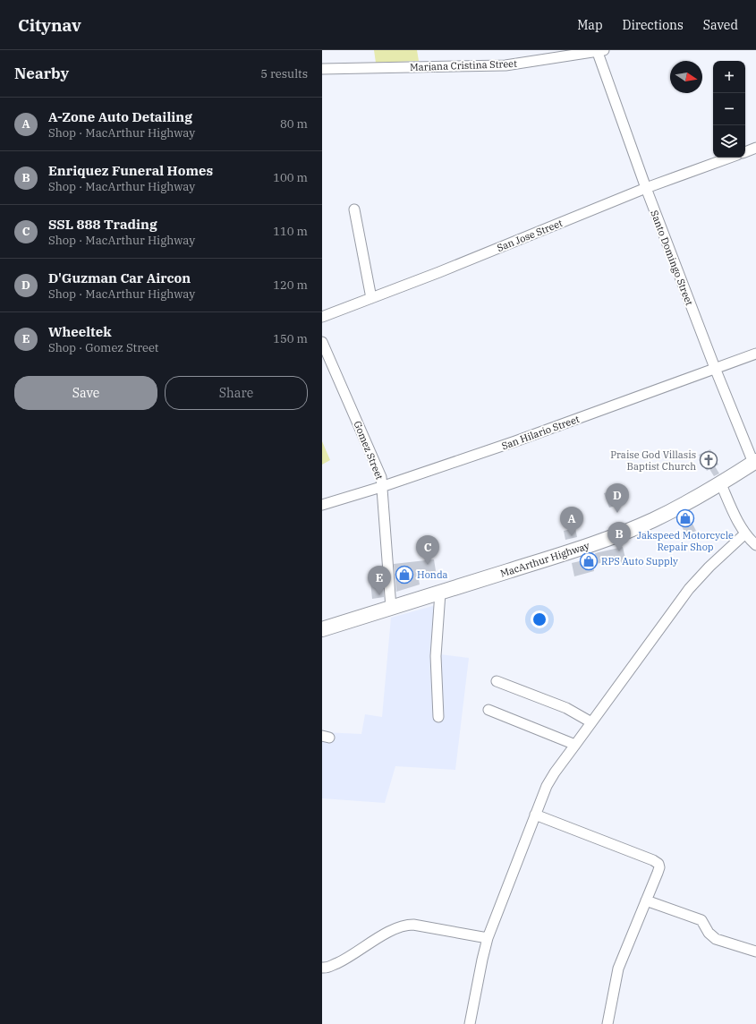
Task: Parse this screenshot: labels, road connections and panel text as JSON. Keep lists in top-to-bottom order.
{
  "streets": {
    "highway": ["MacArthur Highway"],
    "street": [
      "Mariana Cristina Street",
      "San Jose Street",
      "Santo Domingo Street",
      "San Hilario Street",
      "Gomez Street"
    ]
  },
  "crossings": [
    ["Mariana Cristina Street", "Santo Domingo Street"],
    ["San Jose Street", "Santo Domingo Street"],
    ["Santo Domingo Street", "San Hilario Street"],
    ["Santo Domingo Street", "MacArthur Highway"],
    ["San Hilario Street", "Gomez Street"],
    ["Gomez Street", "MacArthur Highway"]
  ],
  "places": {
    "church": ["Praise God Villasis Baptist Church"],
    "shop": ["Jakspeed Motorcycle Repair Shop", "RPS Auto Supply", "Honda"]
  },
  "north": "right",
  "page": {
    "header": "Citynav",
    "nav": ["Map", "Directions", "Saved"],
    "heading": ["Nearby", "5 results"],
    "map_buttons": ["+", "−"],
    "list": [
      {
        "mark": "A",
        "name": "A-Zone Auto Detailing",
        "note": "Shop · MacArthur Highway",
        "value": "80 m"
      },
      {
        "mark": "B",
        "name": "Enriquez Funeral Homes",
        "note": "Shop · MacArthur Highway",
        "value": "100 m"
      },
      {
        "mark": "C",
        "name": "SSL 888 Trading",
        "note": "Shop · MacArthur Highway",
        "value": "110 m"
      },
      {
        "mark": "D",
        "name": "D'Guzman Car Aircon",
        "note": "Shop · MacArthur Highway",
        "value": "120 m"
      },
      {
        "mark": "E",
        "name": "Wheeltek",
        "note": "Shop · Gomez Street",
        "value": "150 m"
      }
    ],
    "buttons": ["Save", "Share"],
    "pins": [
      "D",
      "A",
      "B",
      "C",
      "E"
    ]
  }
}
